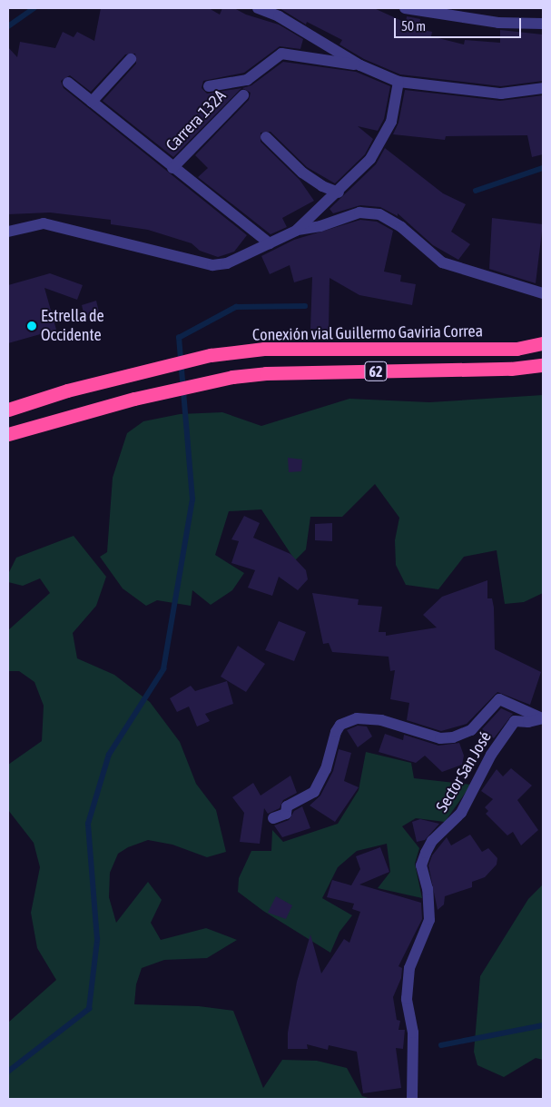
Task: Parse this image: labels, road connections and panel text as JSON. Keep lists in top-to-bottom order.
{
  "streets": {
    "highway": ["Conexión vial Guillermo Gaviria Correa", "62"],
    "street": ["Carrera 132A", "Sector San José"]
  },
  "places": ["Estrella de Occidente"],
  "scale_bar": "50 m"
}
